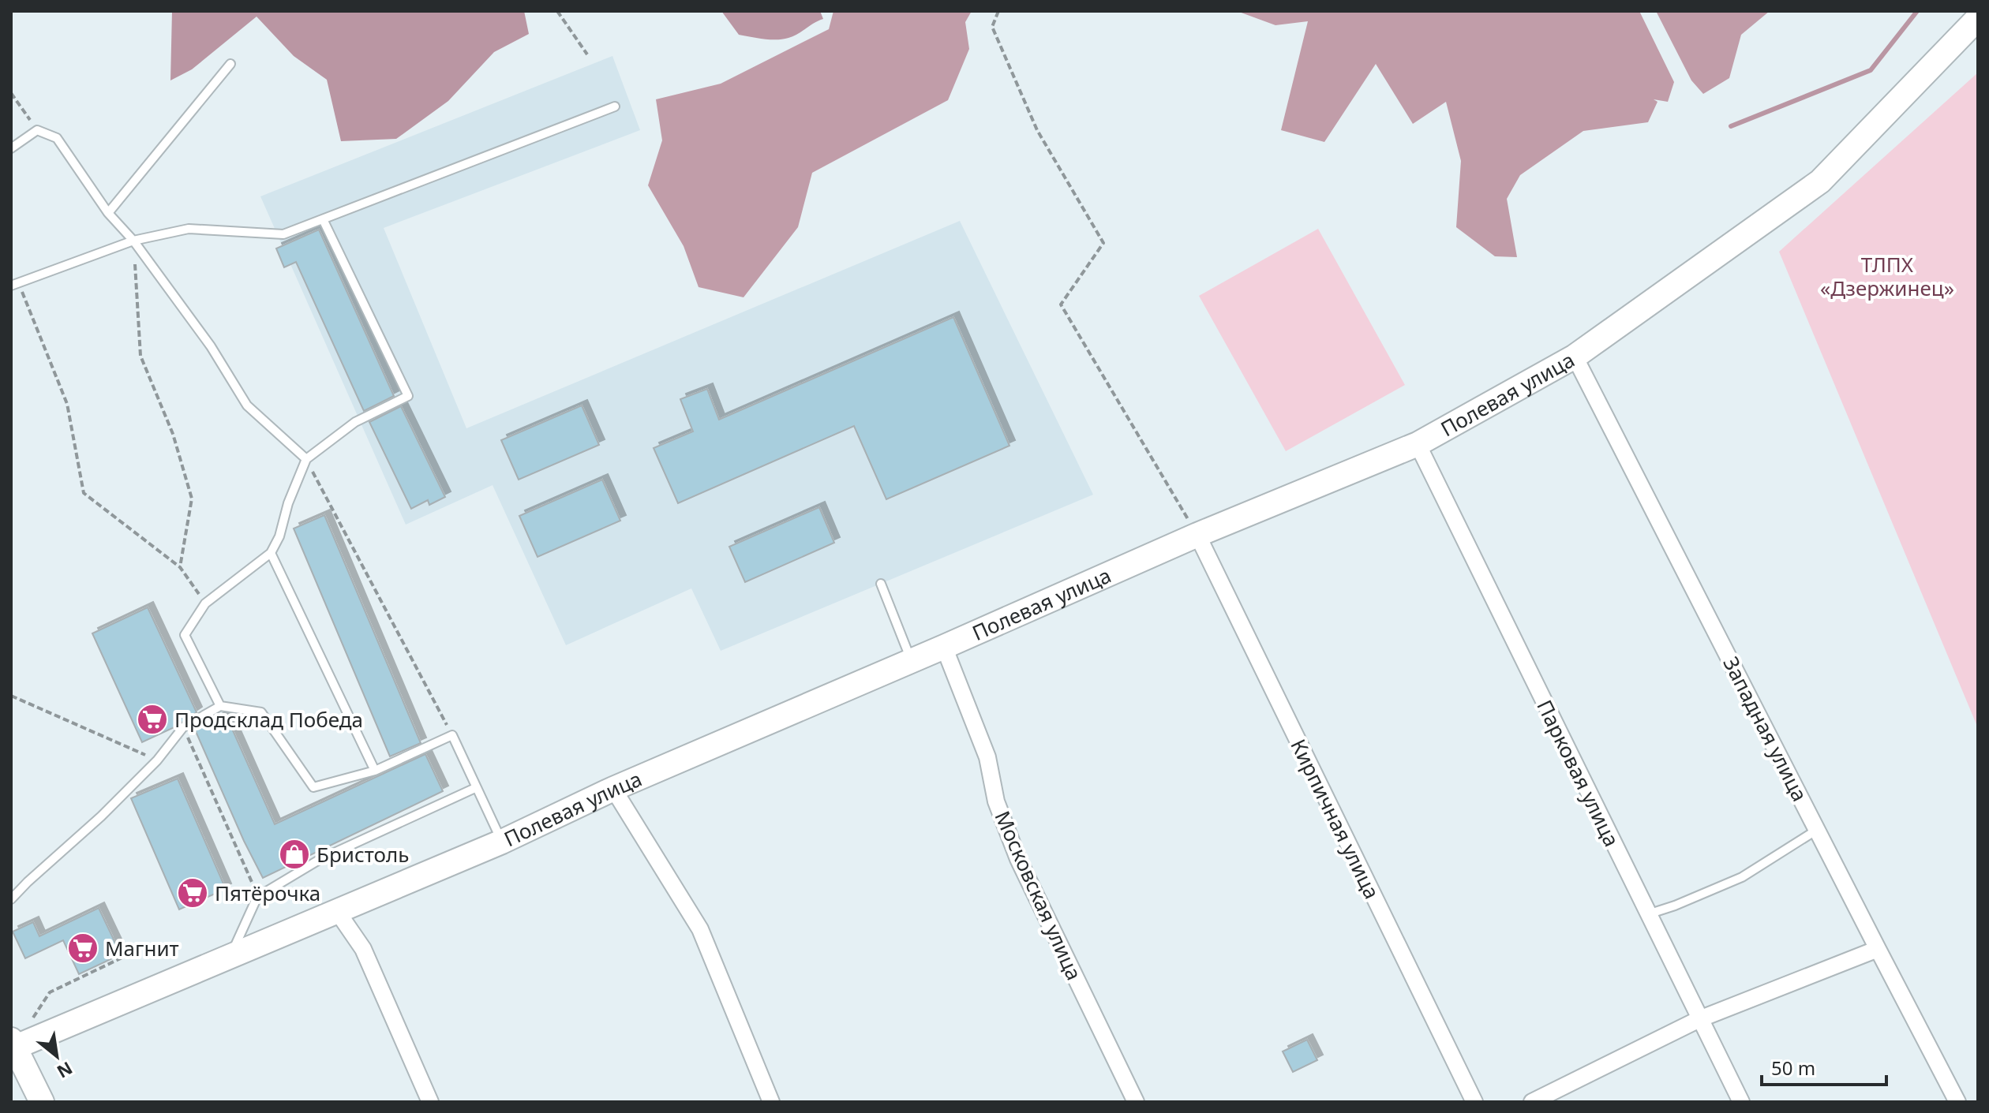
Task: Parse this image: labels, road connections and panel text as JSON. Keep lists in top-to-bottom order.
{
  "streets": {
    "street": [
      "Полевая улица",
      "Западная улица",
      "Парковая улица",
      "Кирпичная улица",
      "Московская улица"
    ]
  },
  "crossings": [
    ["Полевая улица", "Западная улица"],
    ["Полевая улица", "Парковая улица"],
    ["Полевая улица", "Кирпичная улица"],
    ["Полевая улица", "Московская улица"]
  ],
  "parks": ["ТЛПХ «Дзержинец»"],
  "places": {
    "supermarket": ["Продсклад Победа", "Пятёрочка", "Магнит"],
    "shop": ["Бристоль"]
  },
  "scale_bar": "50 m",
  "north": "bottom right"
}
